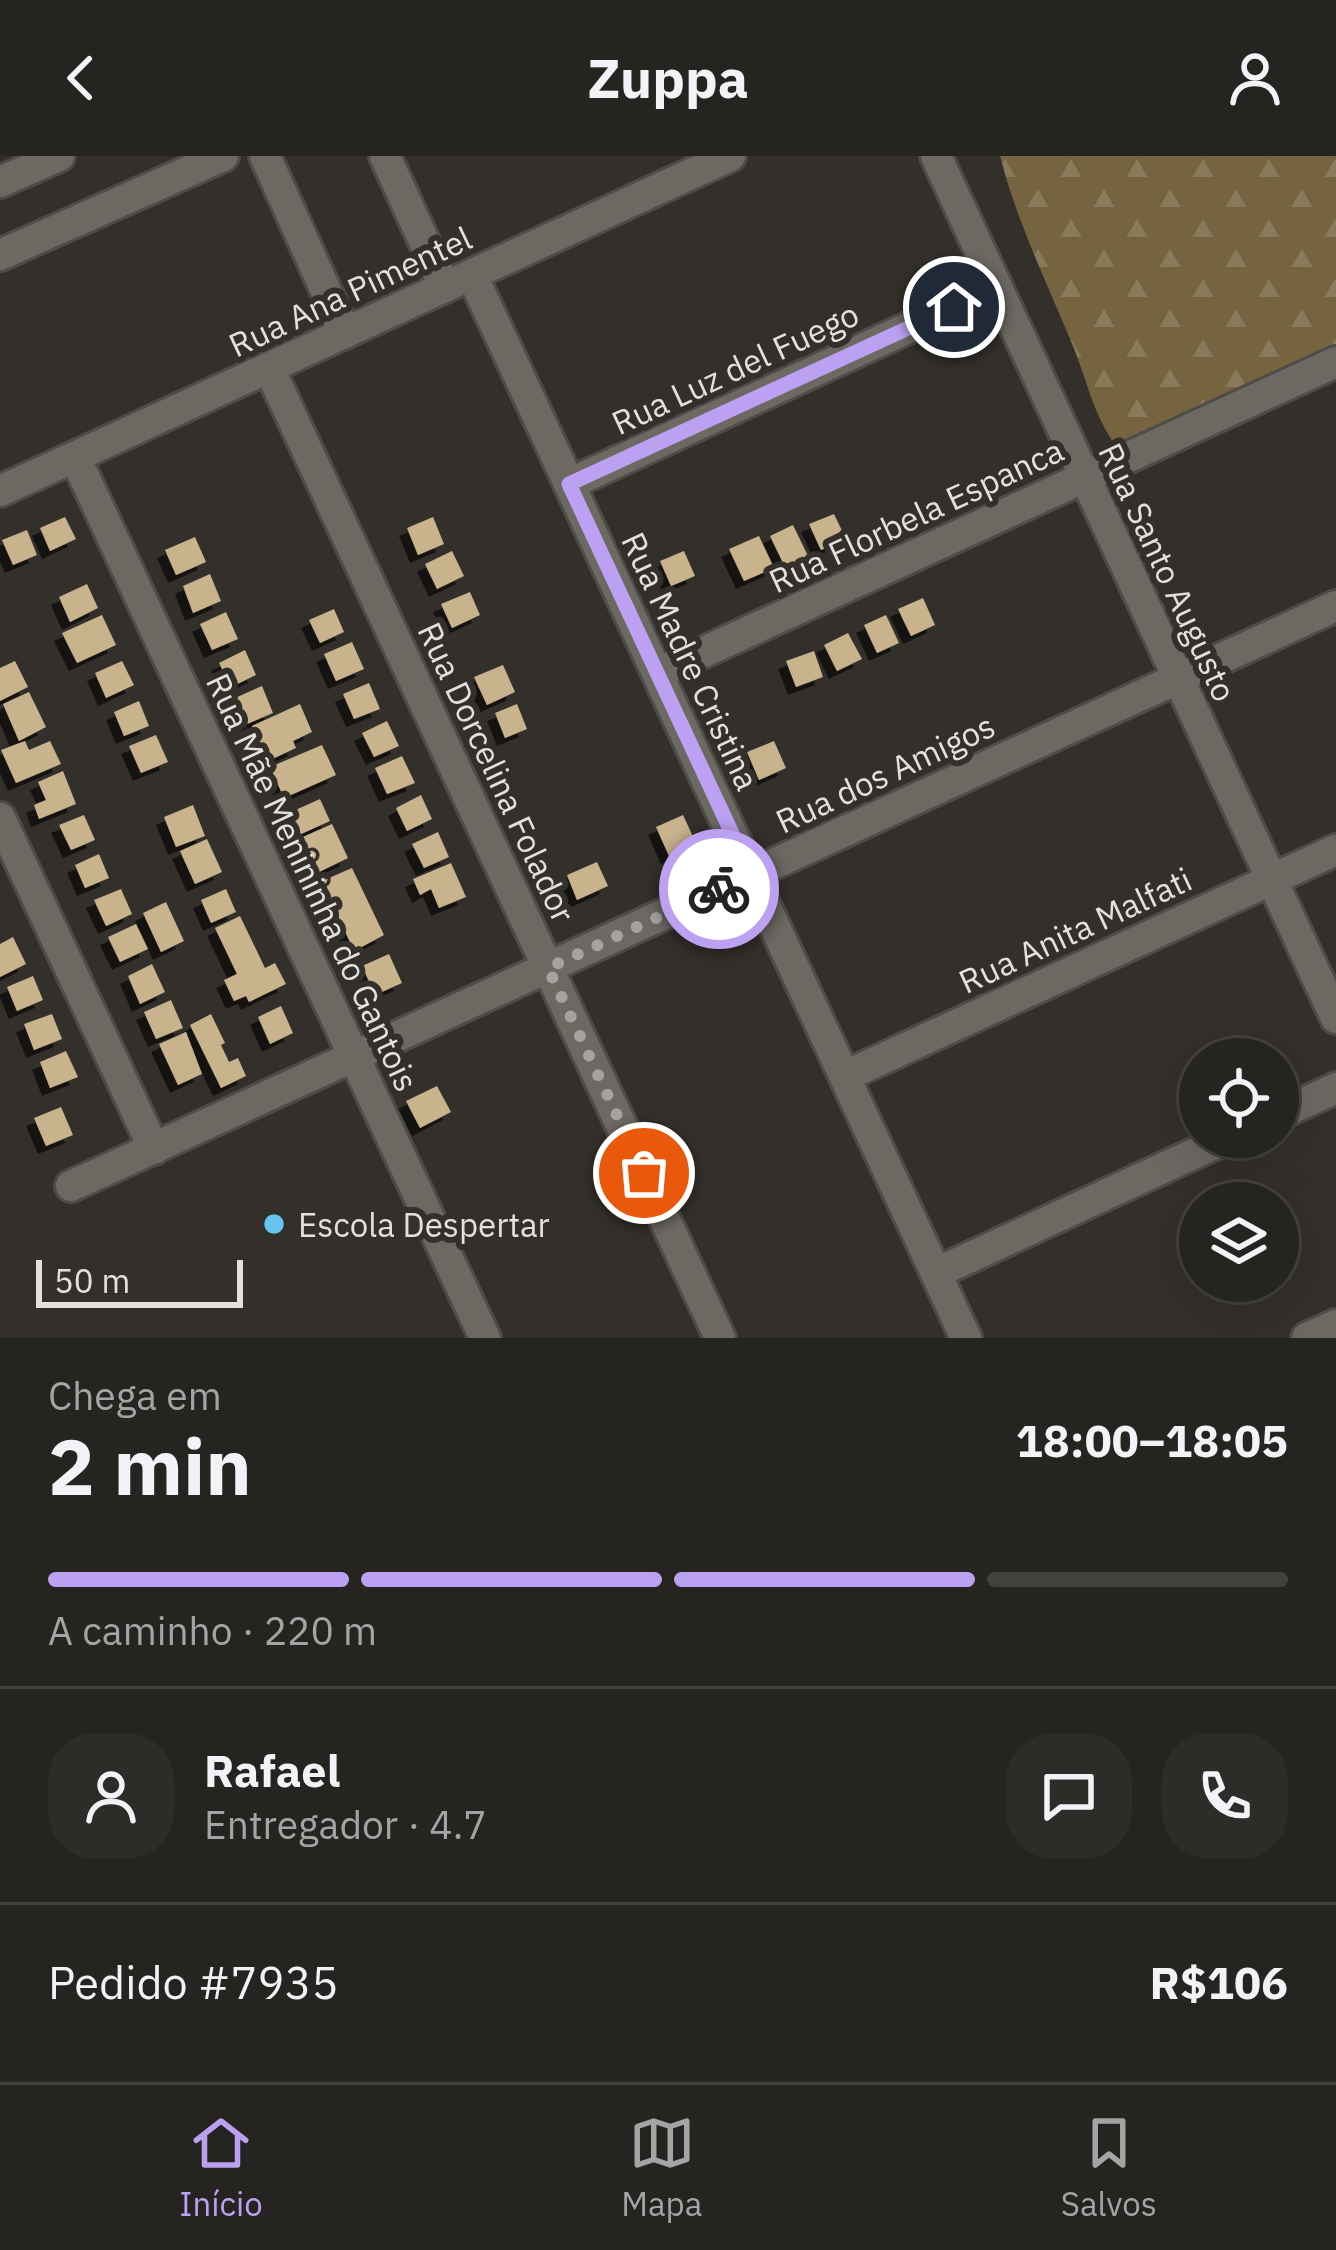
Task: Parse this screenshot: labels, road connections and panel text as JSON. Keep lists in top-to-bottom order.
{
  "streets": {
    "street": [
      "Rua Ana Pimentel",
      "Rua Luz del Fuego",
      "Rua Florbela Espanca",
      "Rua Santo Augusto",
      "Rua Madre Cristina",
      "Rua Dorcelina Folador",
      "Rua dos Amigos",
      "Rua Mãe Menininha do Gantois",
      "Rua Anita Malfati"
    ]
  },
  "crossings": [
    ["Rua Ana Pimentel", "Rua Madre Cristina"],
    ["Rua Ana Pimentel", "Rua Dorcelina Folador"],
    ["Rua Ana Pimentel", "Rua Mãe Menininha do Gantois"],
    ["Rua Luz del Fuego", "Rua Santo Augusto"],
    ["Rua Luz del Fuego", "Rua Madre Cristina"],
    ["Rua Florbela Espanca", "Rua Santo Augusto"],
    ["Rua Florbela Espanca", "Rua Madre Cristina"],
    ["Rua Santo Augusto", "Rua dos Amigos"],
    ["Rua Santo Augusto", "Rua Anita Malfati"],
    ["Rua Madre Cristina", "Rua dos Amigos"],
    ["Rua Madre Cristina", "Rua Anita Malfati"],
    ["Rua Dorcelina Folador", "Rua dos Amigos"],
    ["Rua dos Amigos", "Rua Mãe Menininha do Gantois"]
  ],
  "places": ["Escola Despertar"],
  "scale_bar": "50 m",
  "page": {
    "header": "Zuppa",
    "scale": "50 m",
    "heading": ["2 min", "Chega em", "18:00–18:05"],
    "panel": [
      "Rafael",
      "Entregador · 4.7",
      "Pedido #7935",
      "R$106"
    ],
    "bar": "A caminho · 220 m",
    "tabs": ["Início", "Mapa", "Salvos"]
  }
}
